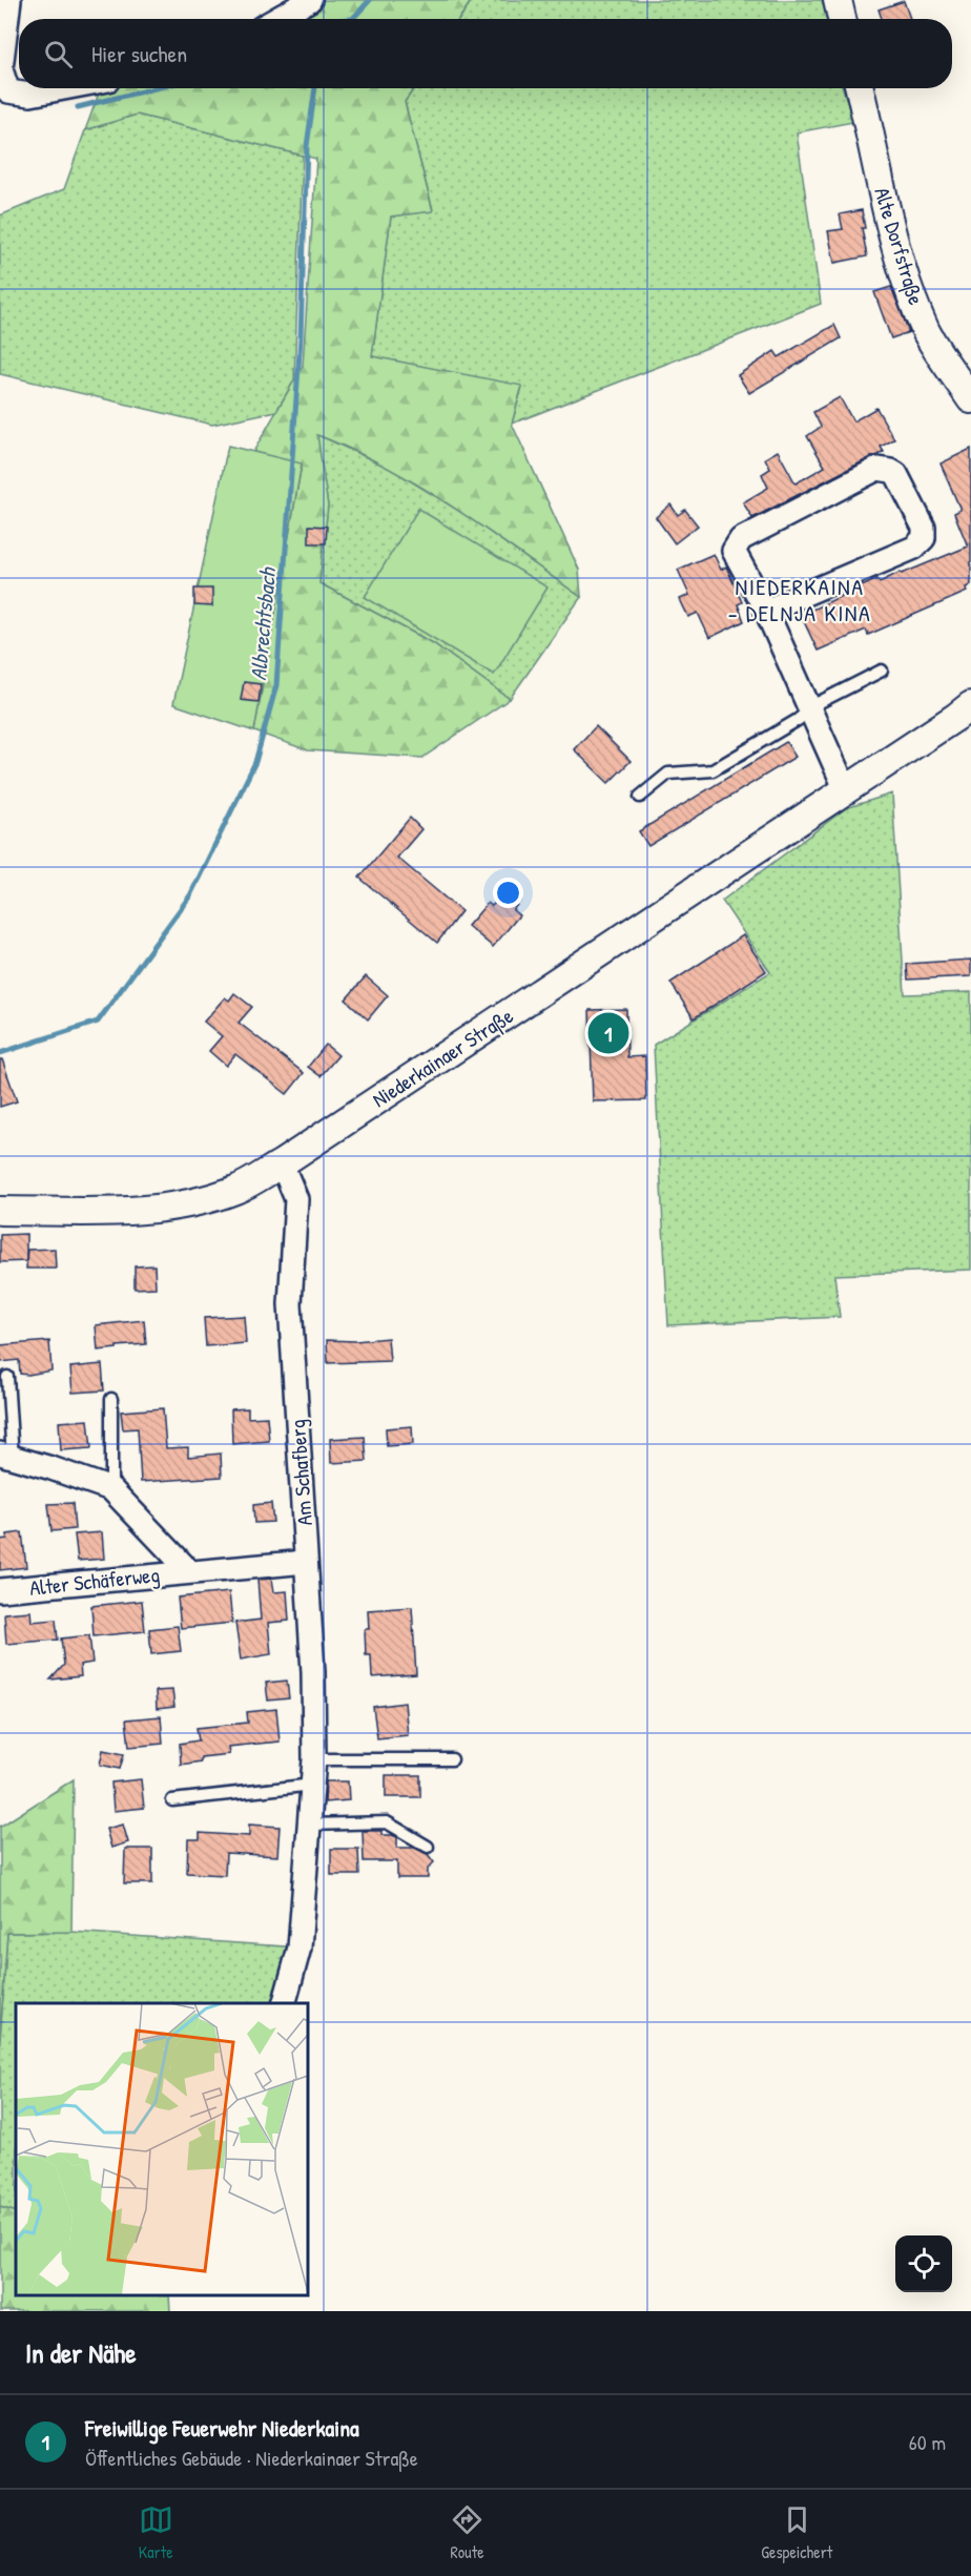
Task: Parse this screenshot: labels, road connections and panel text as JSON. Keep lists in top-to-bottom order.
{
  "streets": {
    "street": [
      "Alte Dorfstraße",
      "Niederkainaer Straße",
      "Am Schafberg",
      "Alter Schäferweg"
    ]
  },
  "crossings": [
    ["Niederkainaer Straße", "Am Schafberg"],
    ["Am Schafberg", "Alter Schäferweg"]
  ],
  "districts": ["NIEDERKAINA - DELNJA KINA"],
  "water": ["Albrechtsbach"],
  "page": {
    "search": "Hier suchen",
    "pins": "1",
    "heading": "In der Nähe",
    "list": [
      {
        "mark": "1",
        "name": "Freiwillige Feuerwehr Niederkaina",
        "note": "Öffentliches Gebäude · Niederkainaer Straße",
        "value": "60 m"
      }
    ],
    "nav": ["Karte", "Route", "Gespeichert"]
  }
}
